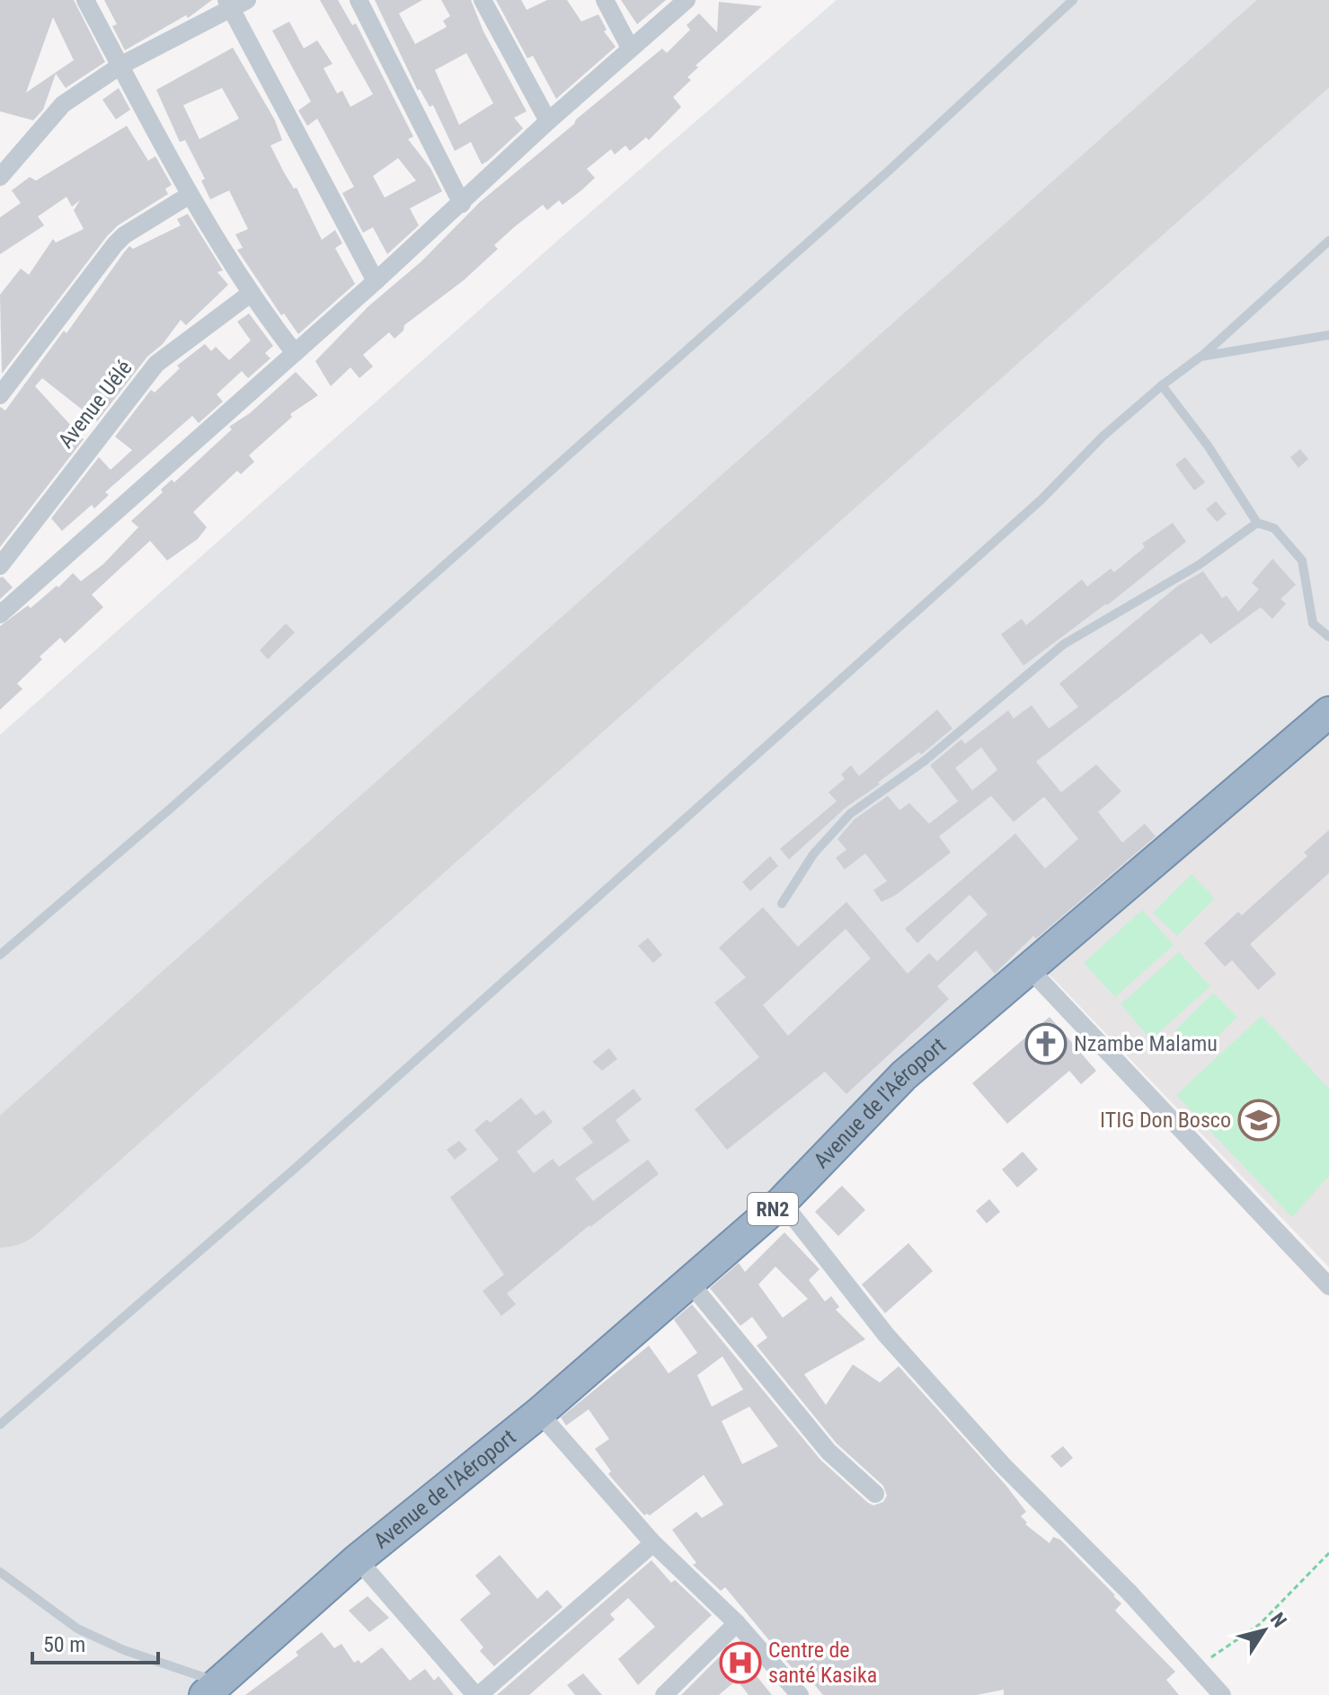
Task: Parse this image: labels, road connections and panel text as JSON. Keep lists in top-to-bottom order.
{
  "streets": {
    "highway": ["Avenue de l'Aéroport", "RN2"],
    "street": ["Avenue Uélé"]
  },
  "places": {
    "church": ["Nzambe Malamu"],
    "school or university": ["ITIG Don Bosco"],
    "hospital": ["Centre de santé Kasika"]
  },
  "scale_bar": "50 m",
  "north": "top right"
}
